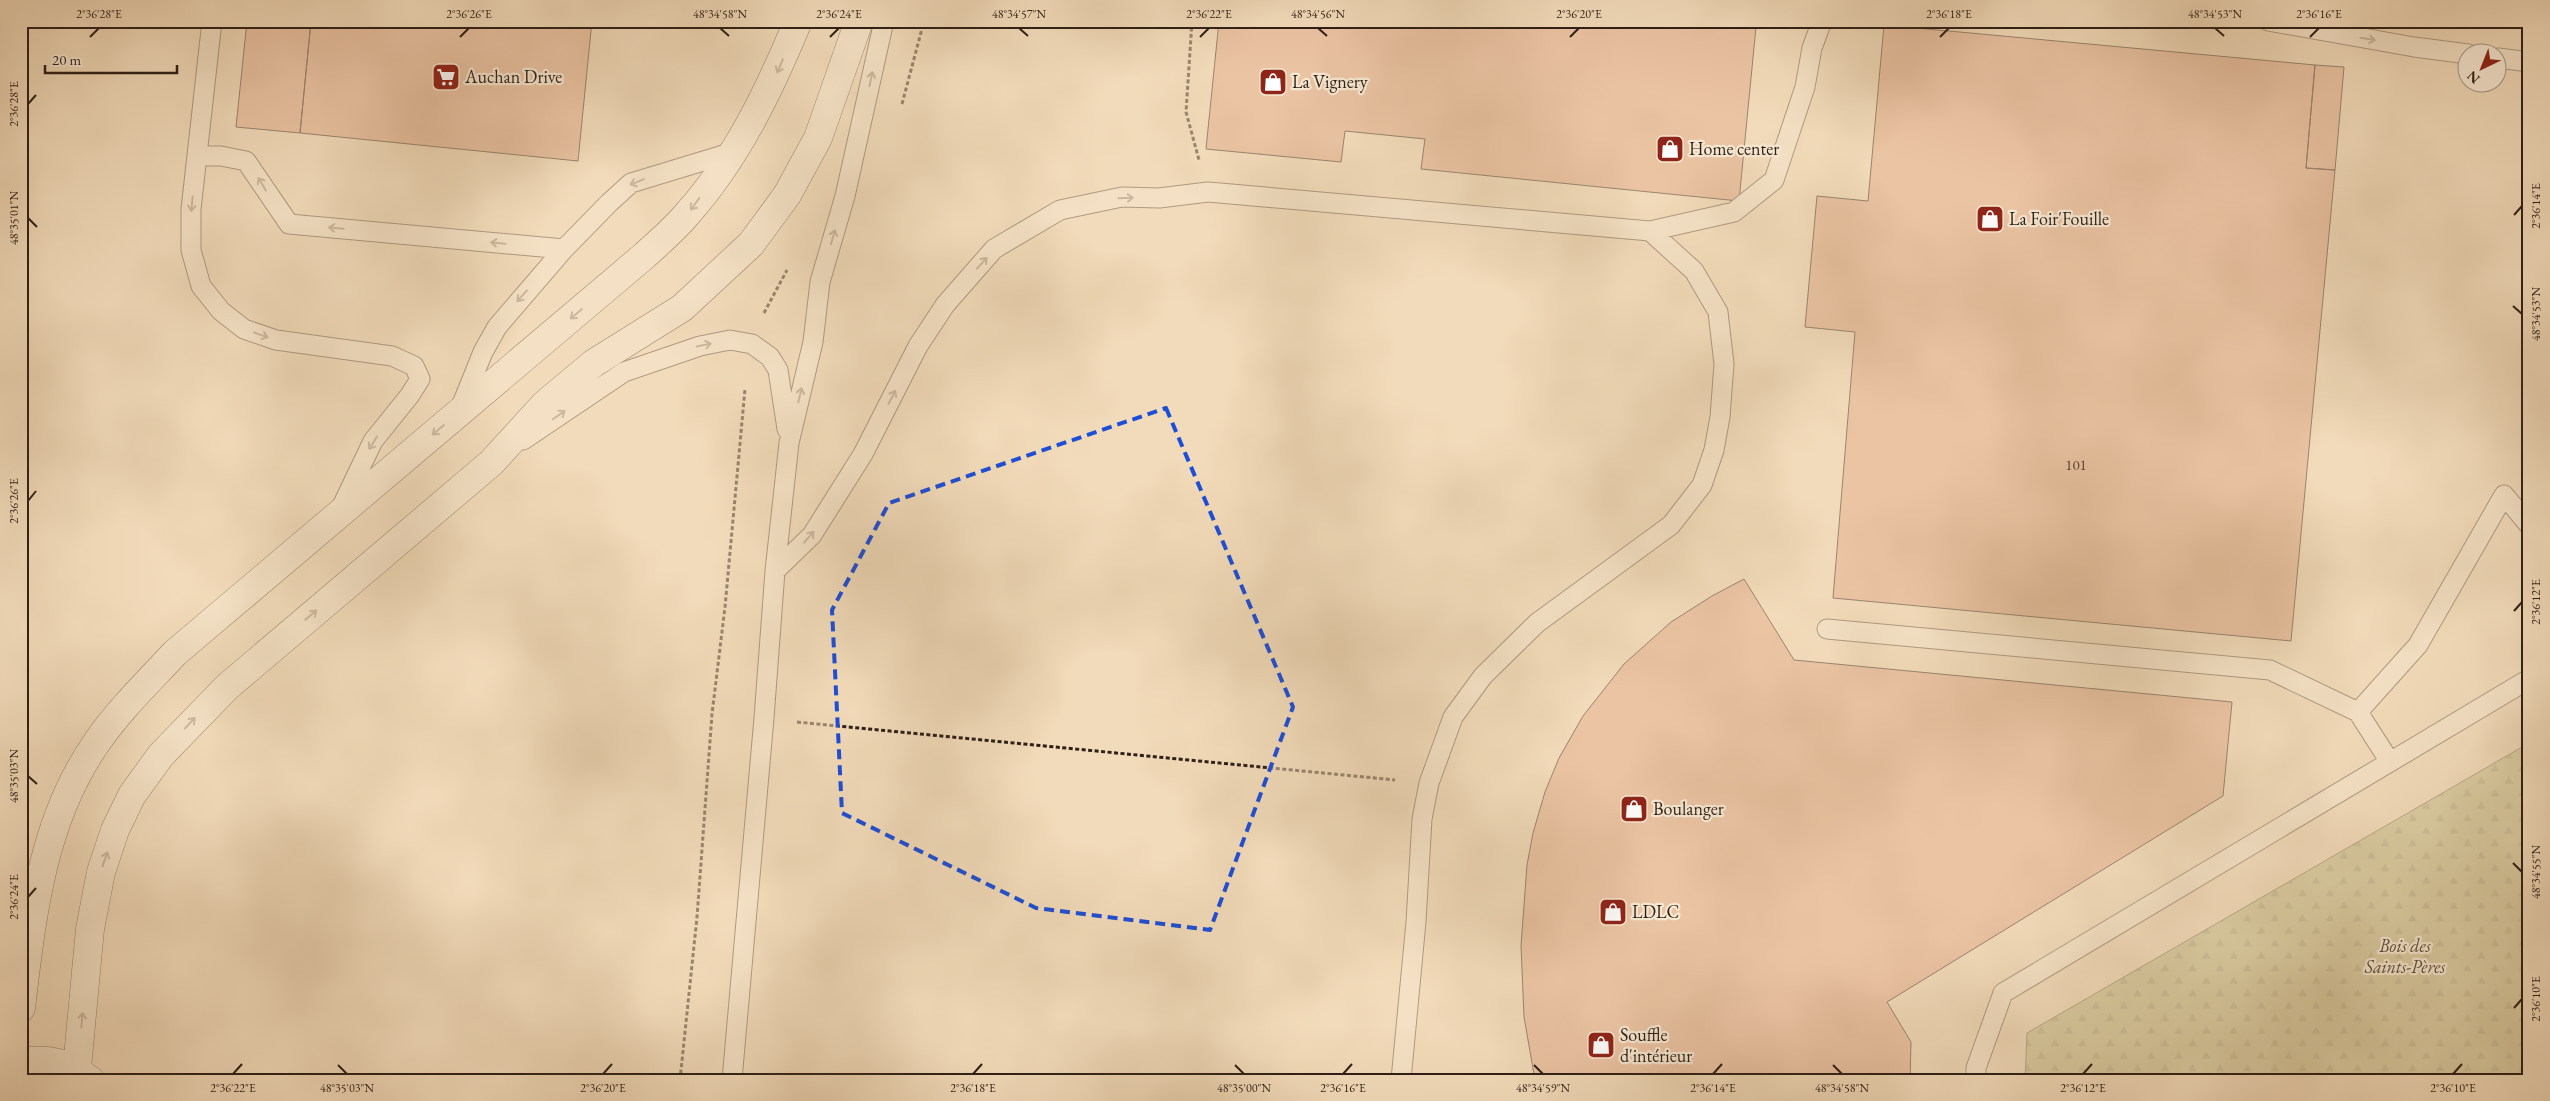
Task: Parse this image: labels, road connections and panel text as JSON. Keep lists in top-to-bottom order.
{
  "parks": ["Bois des Saints-Pères"],
  "places": {
    "supermarket": ["Auchan Drive"],
    "shop": [
      "La Vignery",
      "Home center",
      "La Foir'Fouille",
      "Boulanger",
      "LDLC",
      "Souffle d'intérieur"
    ]
  },
  "house_numbers": ["101"],
  "scale_bar": "20 m",
  "north": "bottom left",
  "coordinates": [
    "2°36'28\"E",
    "2°36'26\"E",
    "48°34'58\"N",
    "2°36'24\"E",
    "48°34'57\"N",
    "2°36'22\"E",
    "48°34'56\"N",
    "2°36'20\"E",
    "2°36'18\"E",
    "48°34'53\"N",
    "2°36'16\"E",
    "2°36'14\"E",
    "48°35'01\"N",
    "2°36'12\"E",
    "48°35'03\"N",
    "48°34'55\"N",
    "2°36'10\"E",
    "48°35'00\"N",
    "48°34'59\"N"
  ]
}
